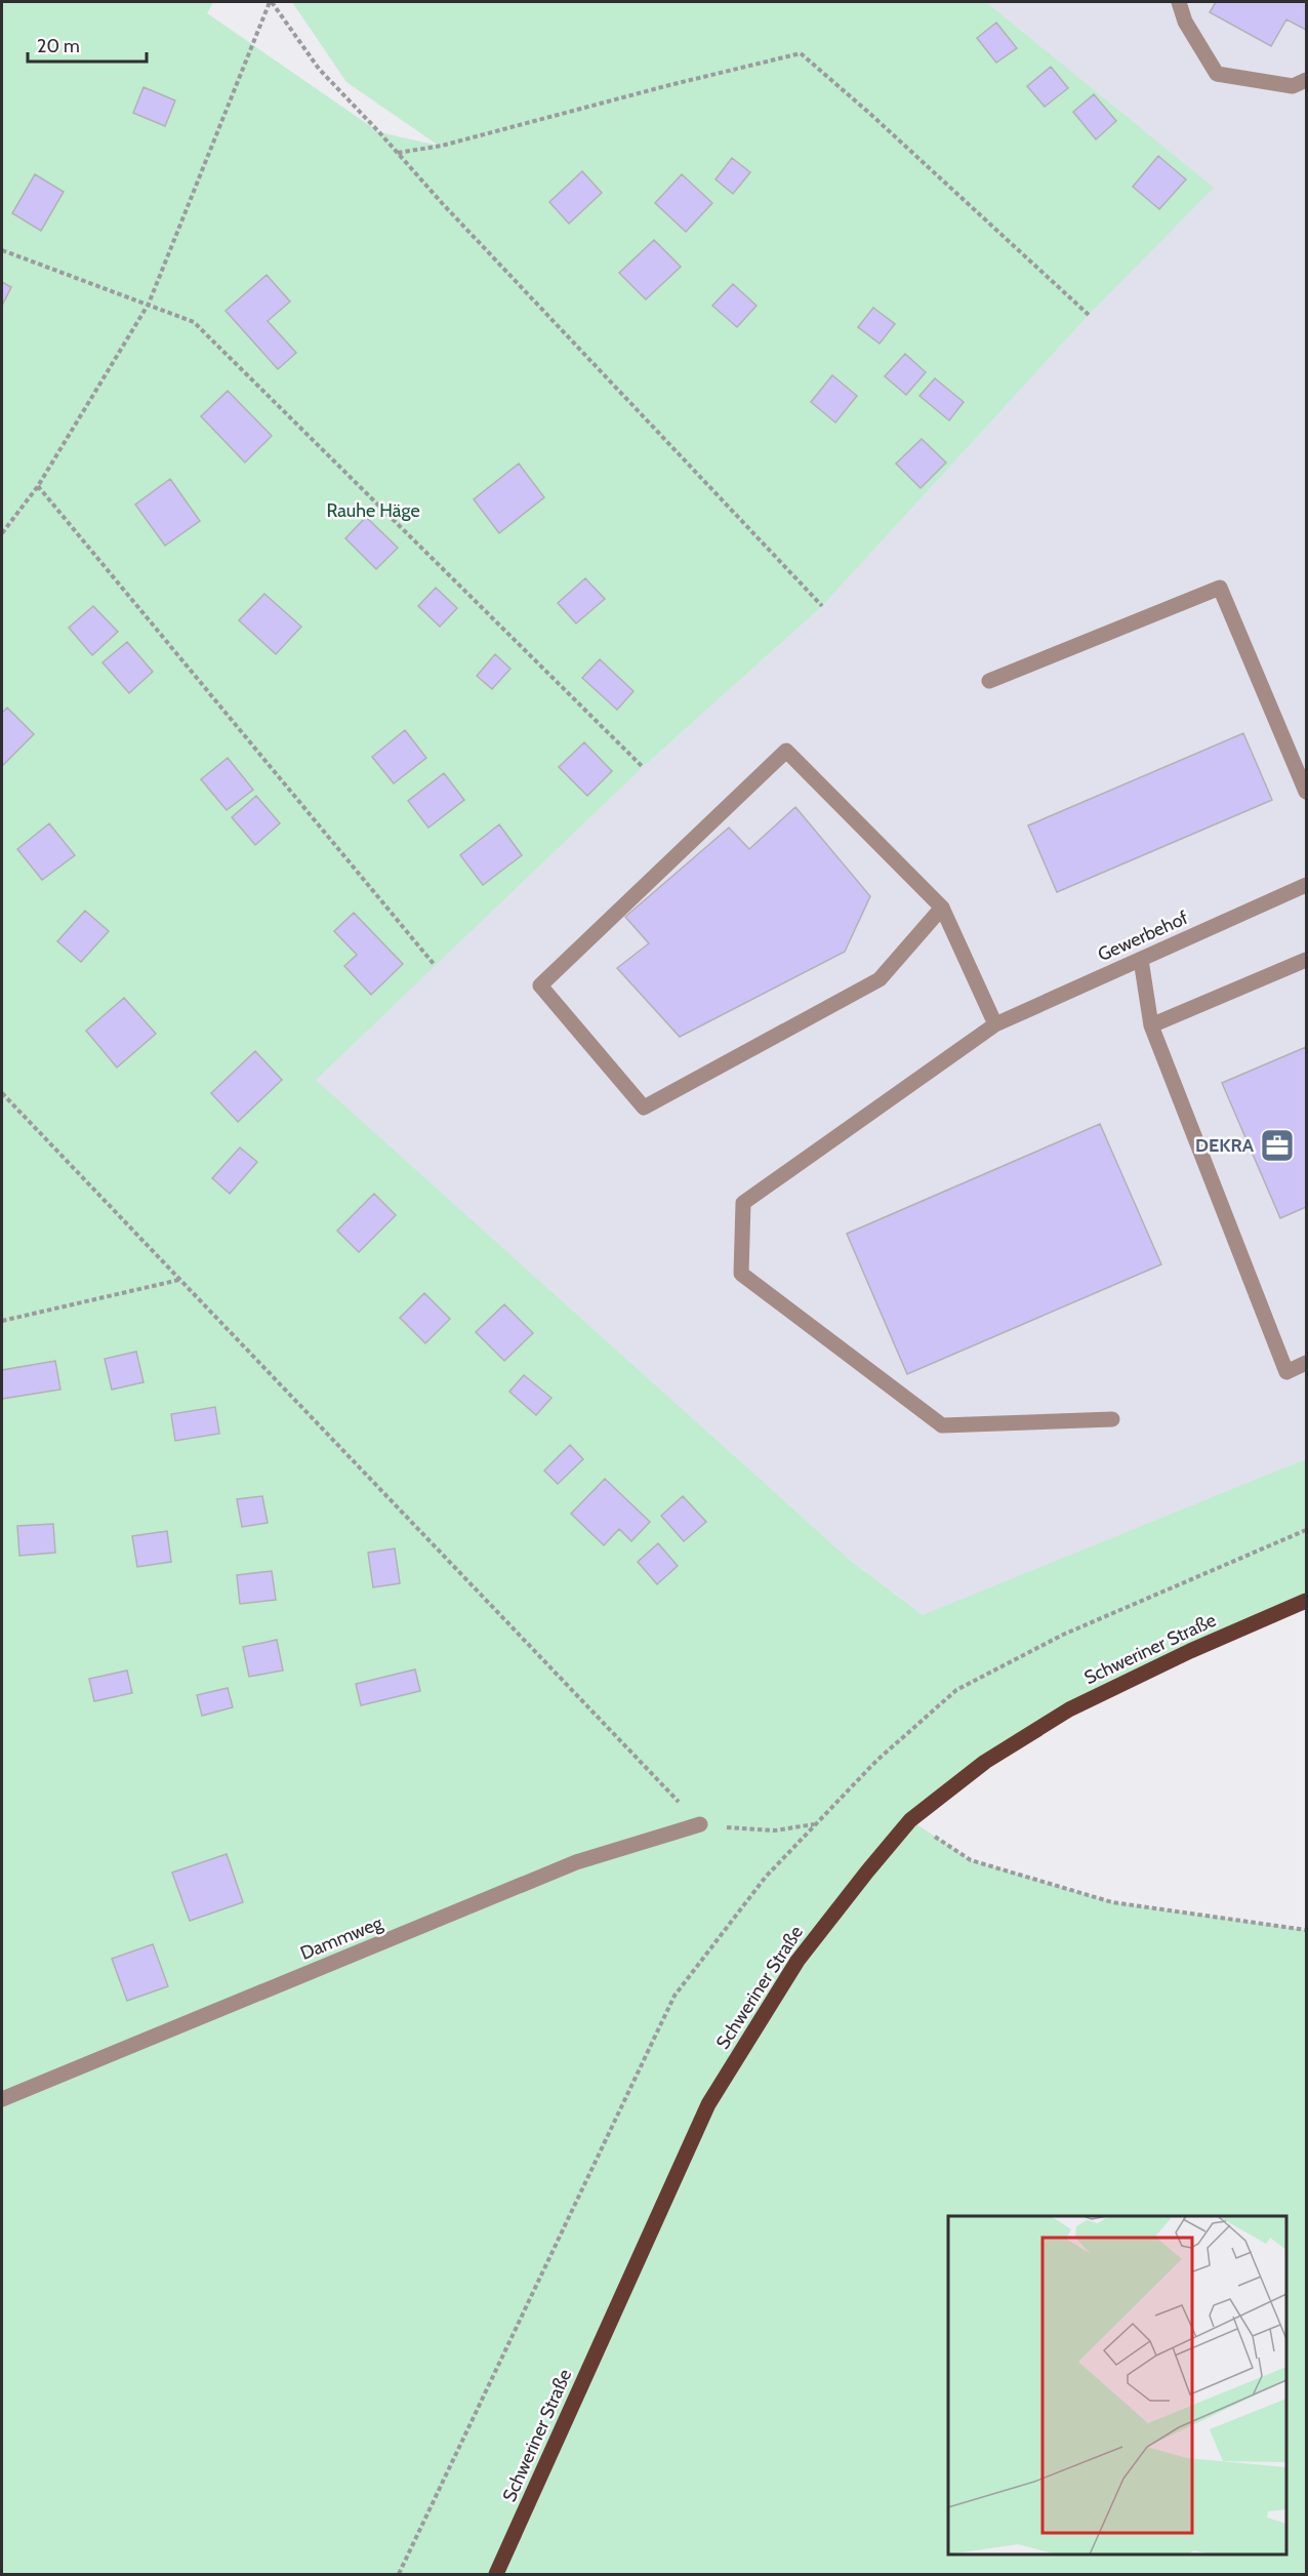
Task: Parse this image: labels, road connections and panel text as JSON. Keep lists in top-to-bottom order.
{
  "streets": {
    "main road": ["Schweriner Straße"],
    "street": ["Gewerbehof", "Dammweg"]
  },
  "parks": ["Rauhe Häge"],
  "places": {
    "office": ["DEKRA"]
  },
  "scale_bar": "20 m"
}
